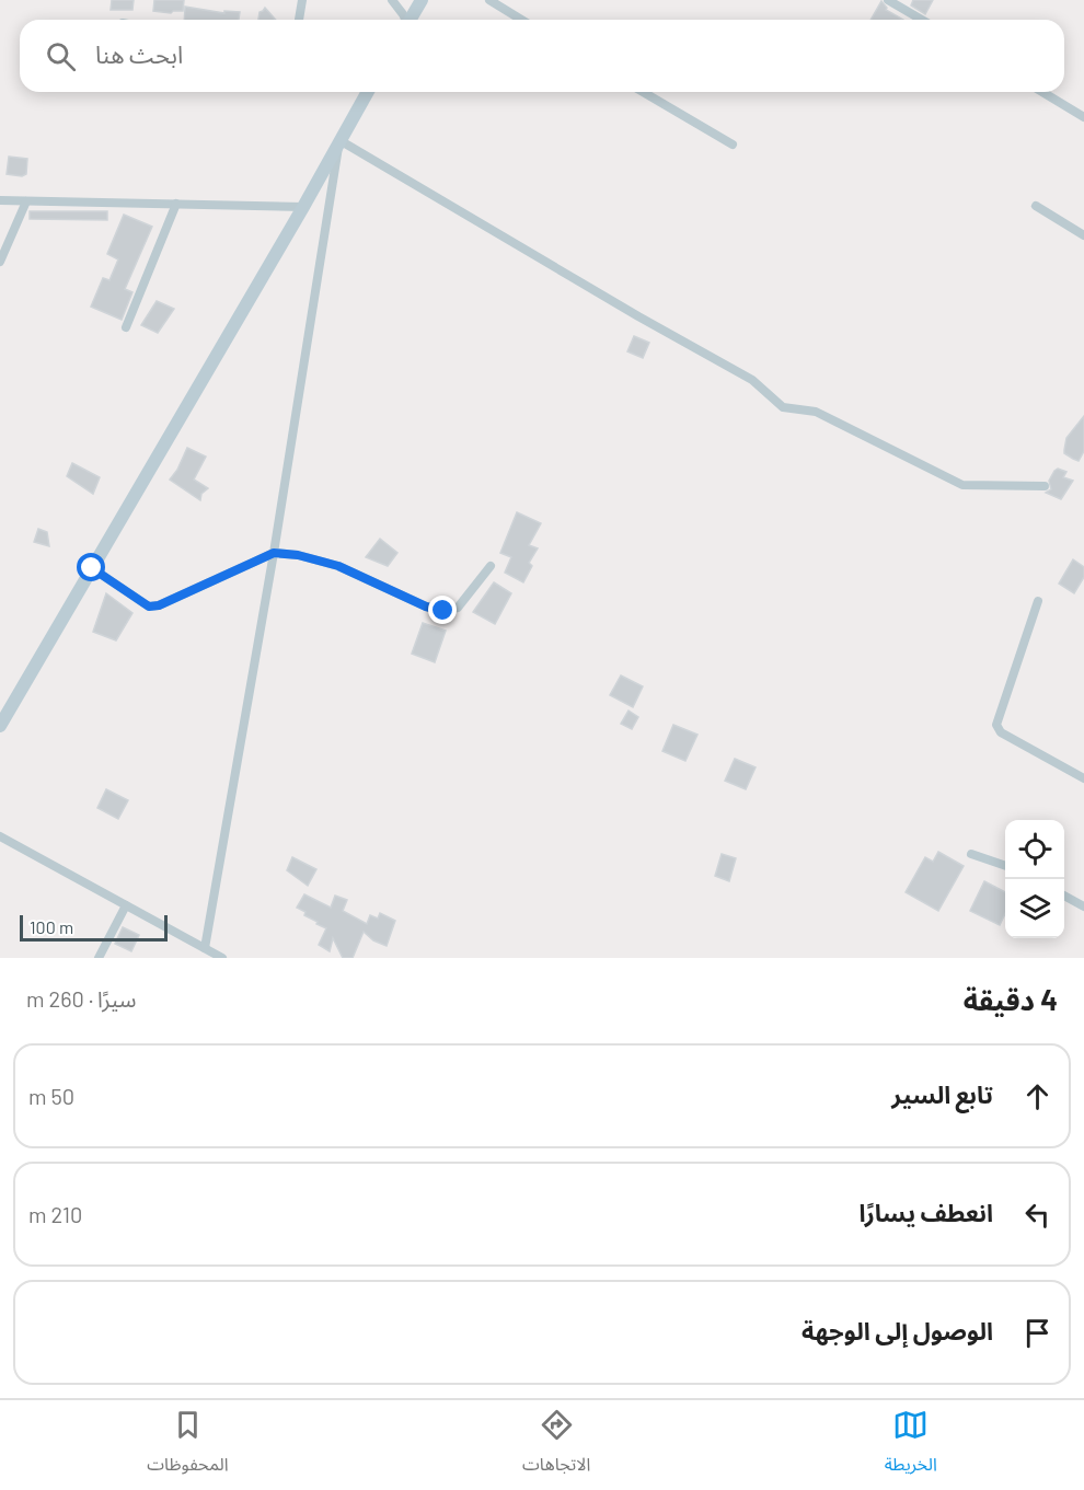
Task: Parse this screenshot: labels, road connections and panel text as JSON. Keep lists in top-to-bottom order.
{
  "scale_bar": "100 m",
  "page": {
    "search": "ابحث هنا",
    "scale": "100 m",
    "heading": ["4 دقيقة", "سيرًا · 260 m"],
    "list": [
      ["تابع السير", "50 m"],
      ["انعطف يسارًا", "210 m"],
      "الوصول إلى الوجهة"
    ],
    "nav": ["الخريطة", "الاتجاهات", "المحفوظات"]
  }
}
